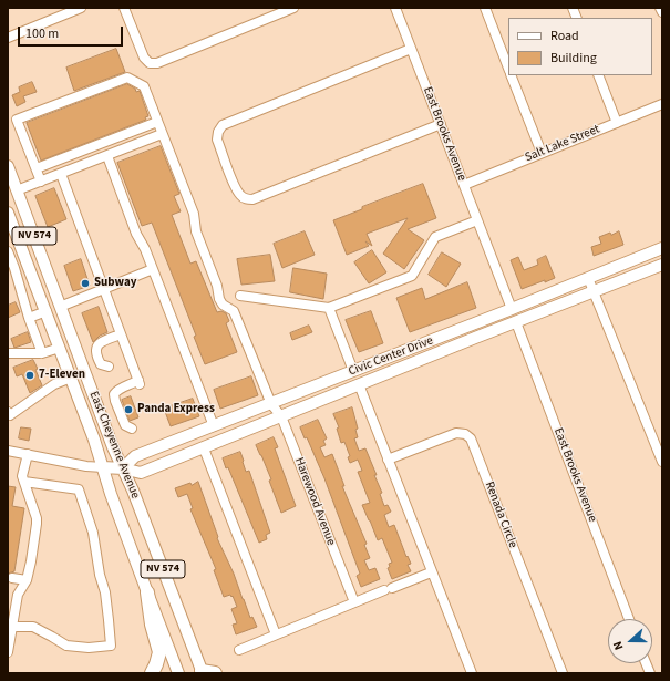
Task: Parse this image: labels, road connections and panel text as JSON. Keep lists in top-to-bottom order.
{
  "streets": {
    "main road": ["NV 574", "Civic Center Drive", "East Cheyenne Avenue"],
    "street": [
      "East Brooks Avenue",
      "Salt Lake Street",
      "Harewood Avenue",
      "Renada Circle"
    ]
  },
  "crossings": [
    ["East Brooks Avenue", "Salt Lake Street"],
    ["East Brooks Avenue", "Civic Center Drive"],
    ["Civic Center Drive", "East Cheyenne Avenue"],
    ["Civic Center Drive", "Harewood Avenue"]
  ],
  "places": ["Subway", "7-Eleven", "Panda Express"],
  "legend": ["Road", "Building"],
  "scale_bar": "100 m",
  "north": "left"
}
